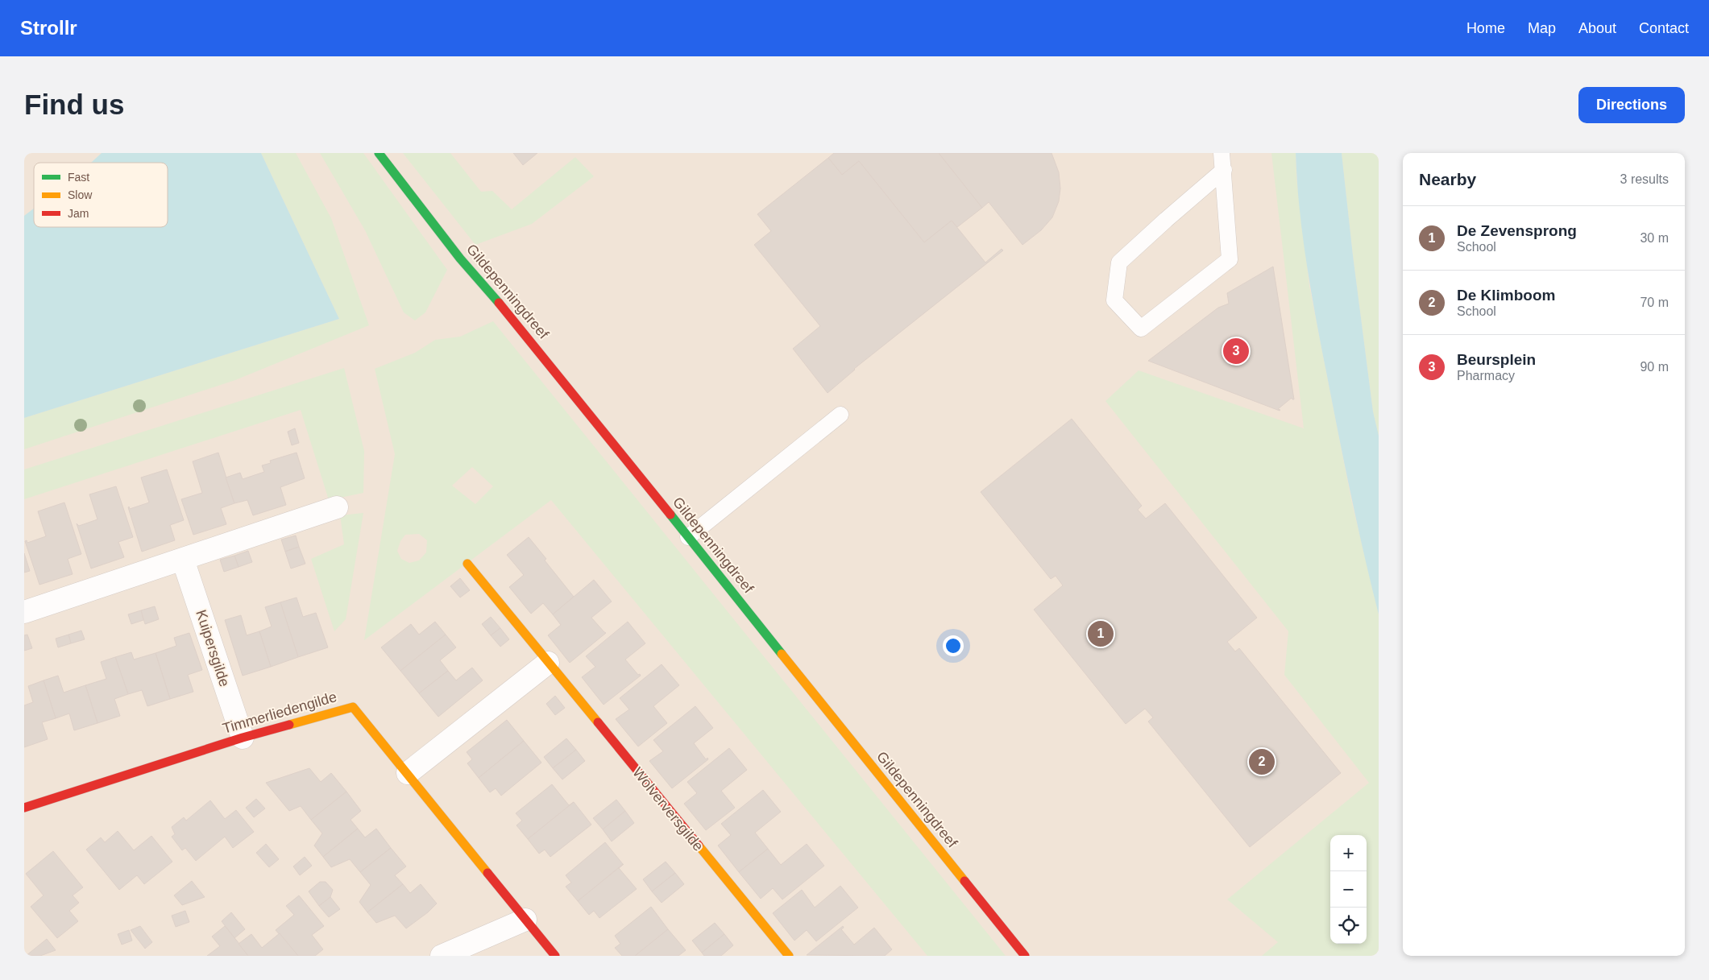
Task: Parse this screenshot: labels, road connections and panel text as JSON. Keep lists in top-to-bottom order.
{
  "streets": {
    "street": [
      "Gildepenningdreef",
      "Kuipersgilde",
      "Timmerliedengilde",
      "Wolverversgilde"
    ]
  },
  "crossings": [
    ["Kuipersgilde", "Timmerliedengilde"]
  ],
  "legend": ["Fast", "Slow", "Jam"],
  "page": {
    "header": "Strollr",
    "nav": [
      "Home",
      "Map",
      "About",
      "Contact"
    ],
    "buttons": "Directions",
    "title": "Find us",
    "heading": ["Nearby", "3 results"],
    "list": [
      {
        "mark": "1",
        "name": "De Zevensprong",
        "note": "School",
        "value": "30 m"
      },
      {
        "mark": "2",
        "name": "De Klimboom",
        "note": "School",
        "value": "70 m"
      },
      {
        "mark": "3",
        "name": "Beursplein",
        "note": "Pharmacy",
        "value": "90 m"
      }
    ],
    "pins": ["3", "1", "2"],
    "map_buttons": ["+", "−"]
  }
}
